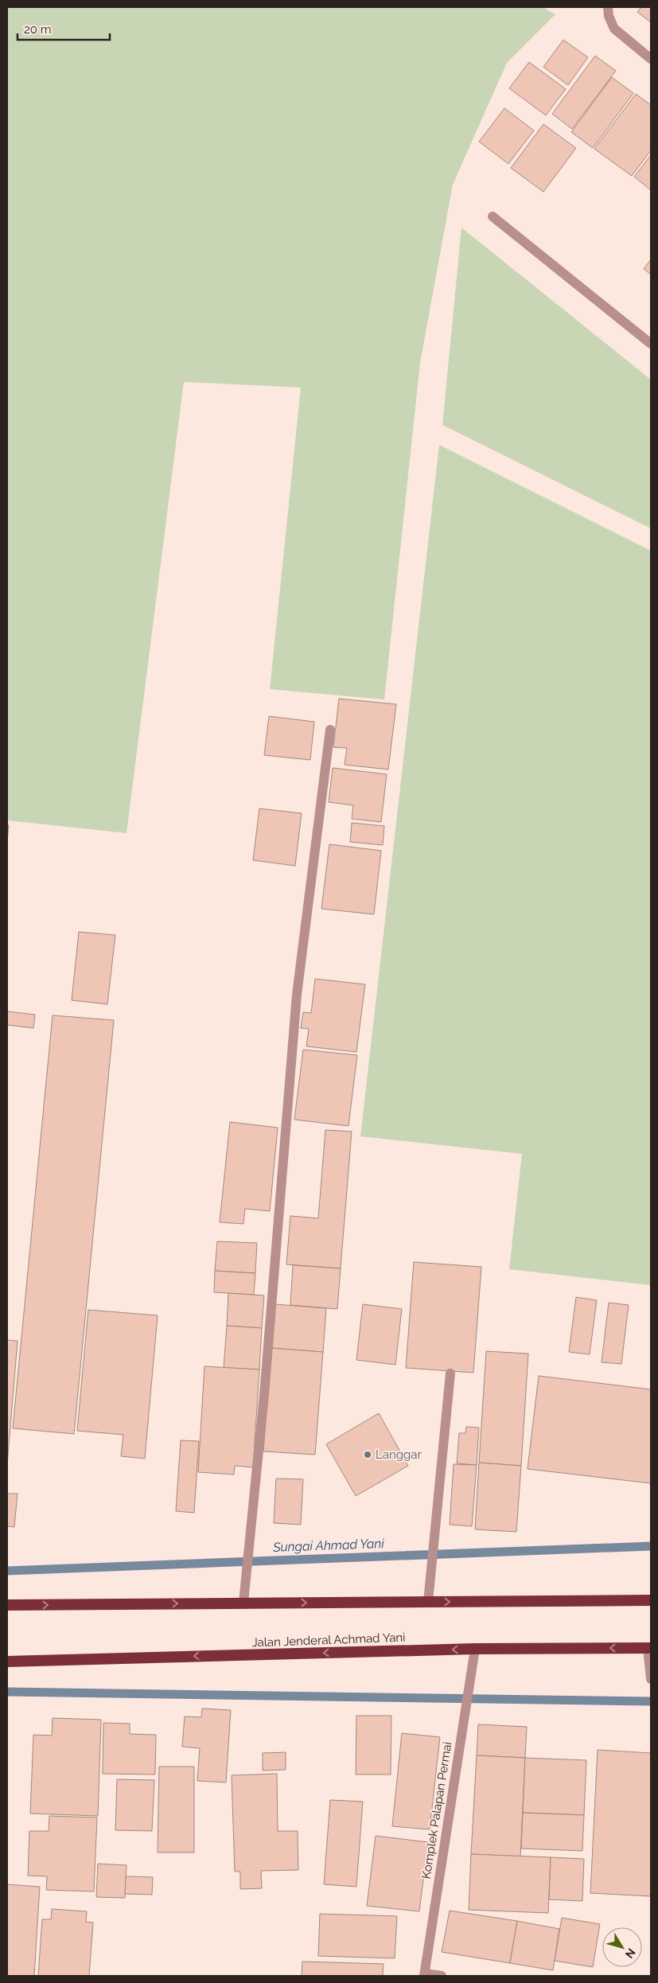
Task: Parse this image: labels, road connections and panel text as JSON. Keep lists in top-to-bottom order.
{
  "streets": {
    "highway": ["Jalan Jenderal Achmad Yani"],
    "street": ["Komplek Palapan Permai"]
  },
  "crossings": [
    ["Jalan Jenderal Achmad Yani", "Komplek Palapan Permai"]
  ],
  "water": ["Sungai Ahmad Yani"],
  "places": ["Langgar"],
  "scale_bar": "20 m",
  "north": "bottom right"
}
